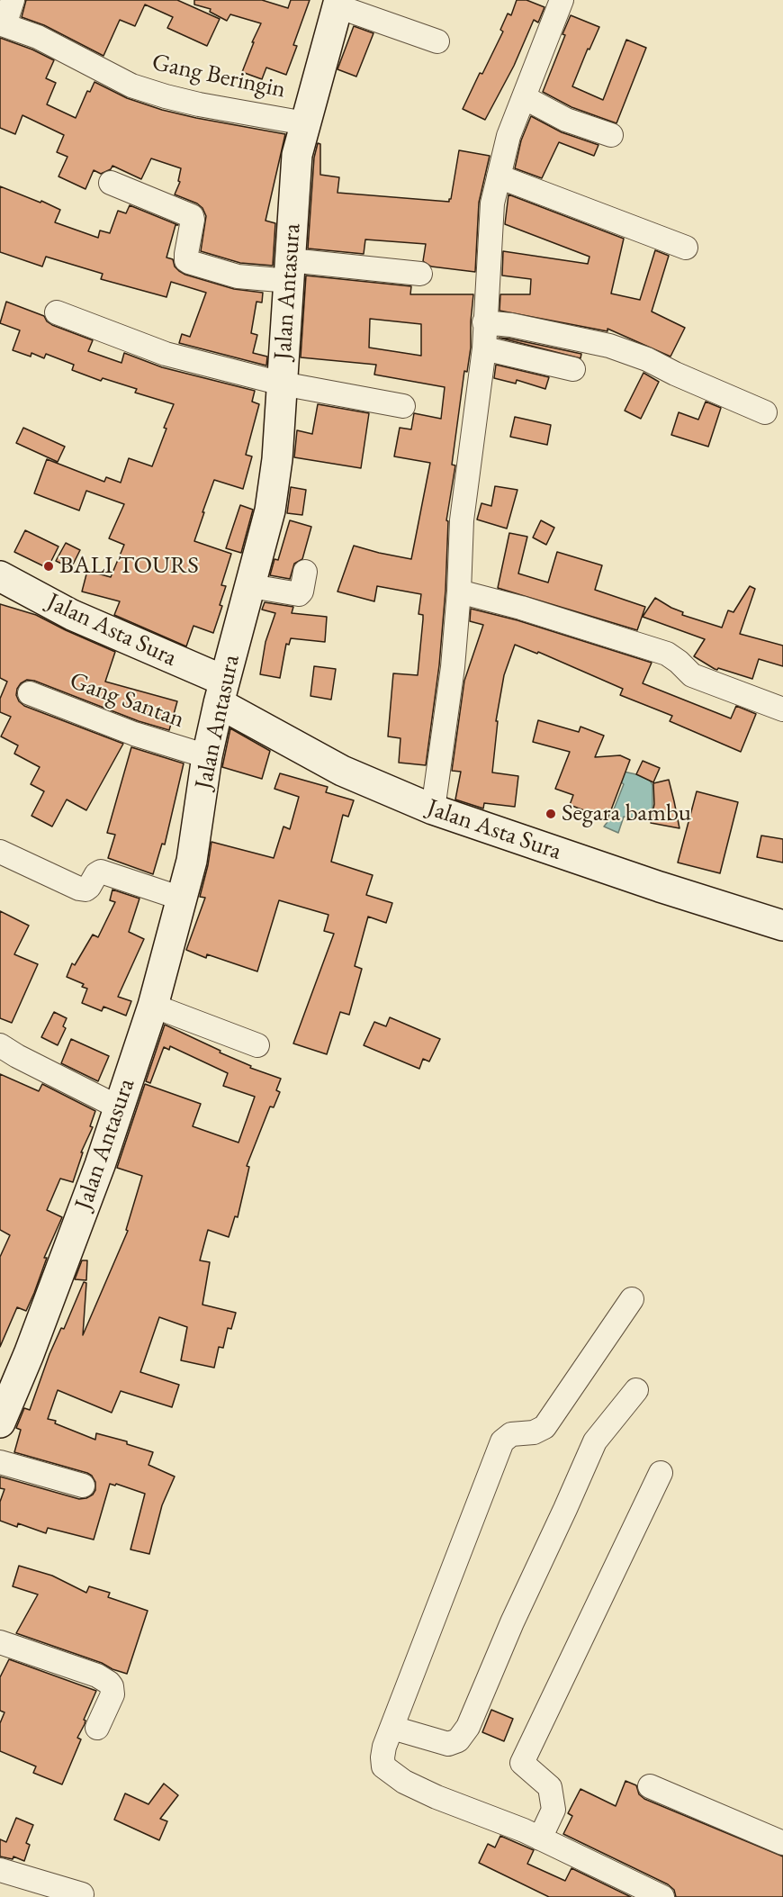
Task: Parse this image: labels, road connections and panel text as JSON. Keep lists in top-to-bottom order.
{
  "streets": {
    "main road": ["Jalan Antasura", "Jalan Asta Sura"],
    "street": ["Gang Beringin", "Gang Santan"]
  },
  "crossings": [
    ["Gang Beringin", "Jalan Antasura"],
    ["Jalan Antasura", "Jalan Asta Sura"],
    ["Jalan Antasura", "Gang Santan"]
  ],
  "places": ["BALI TOURS", "Segara bambu"]
}
